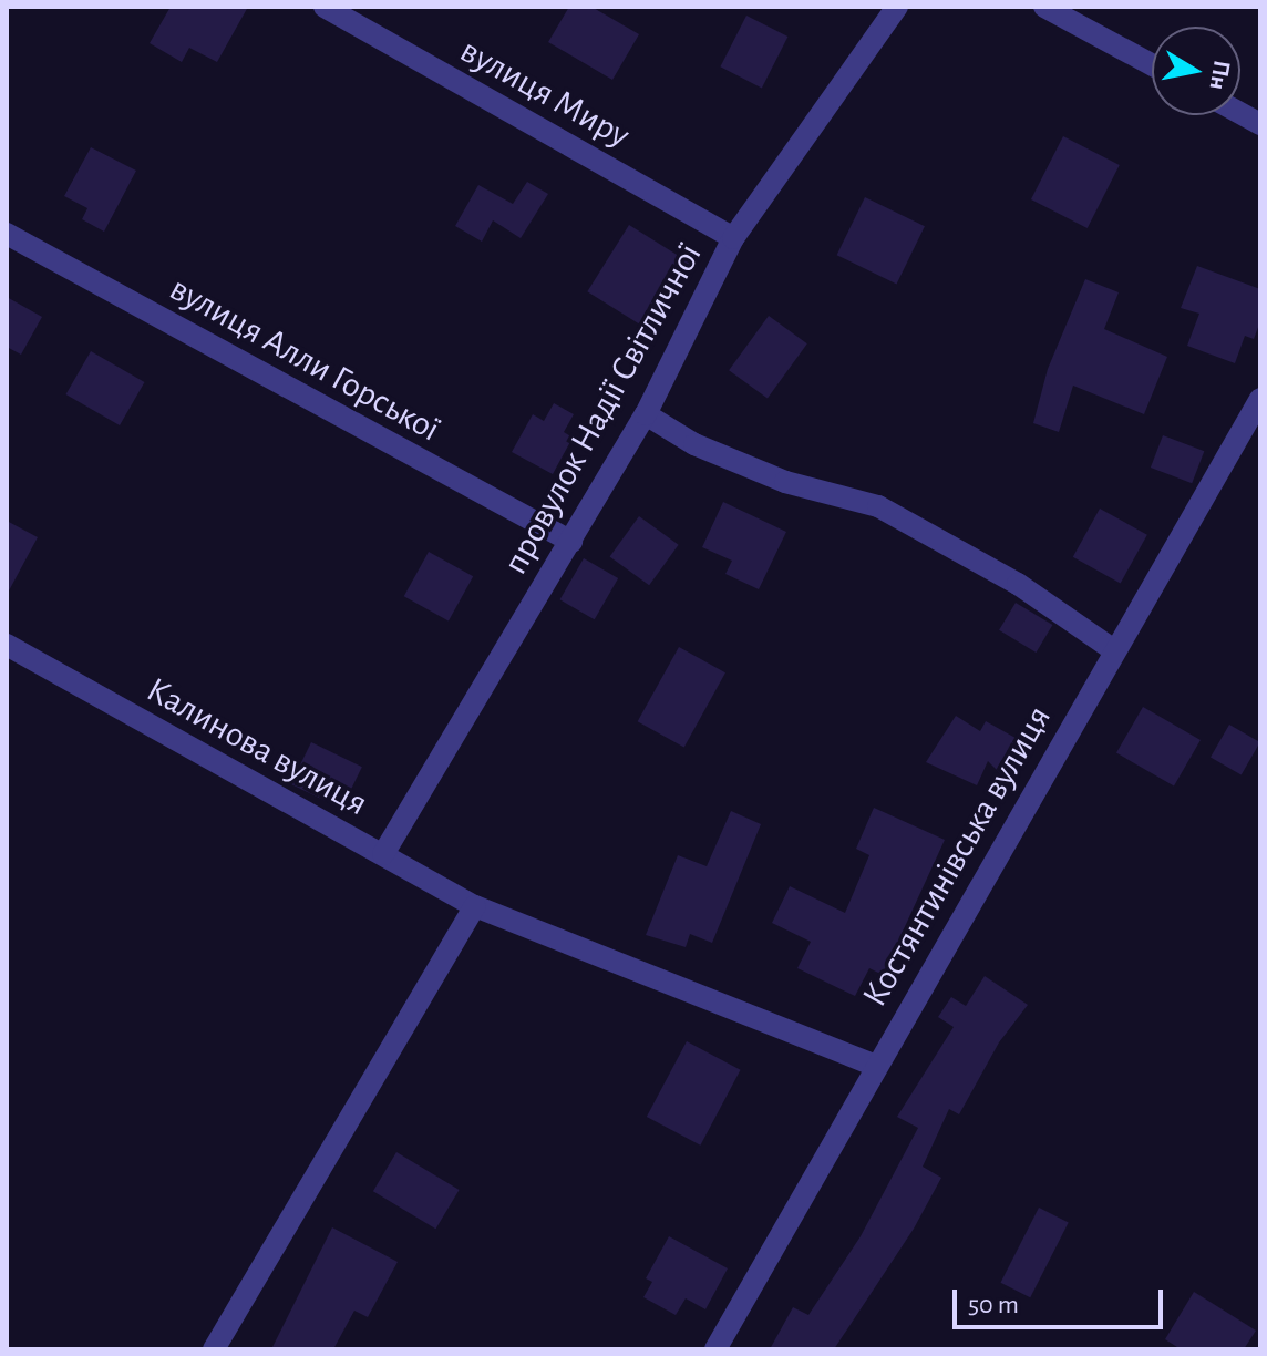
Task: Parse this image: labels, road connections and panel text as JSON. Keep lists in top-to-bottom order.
{
  "streets": {
    "street": [
      "вулиця Миру",
      "вулиця Алли Горської",
      "провулок Надії Світличної",
      "Калинова вулиця",
      "Костянтинівська вулиця"
    ]
  },
  "crossings": [
    ["вулиця Миру", "провулок Надії Світличної"],
    ["вулиця Алли Горської", "провулок Надії Світличної"],
    ["провулок Надії Світличної", "Калинова вулиця"],
    ["Калинова вулиця", "Костянтинівська вулиця"]
  ],
  "scale_bar": "50 m",
  "north": "right"
}
